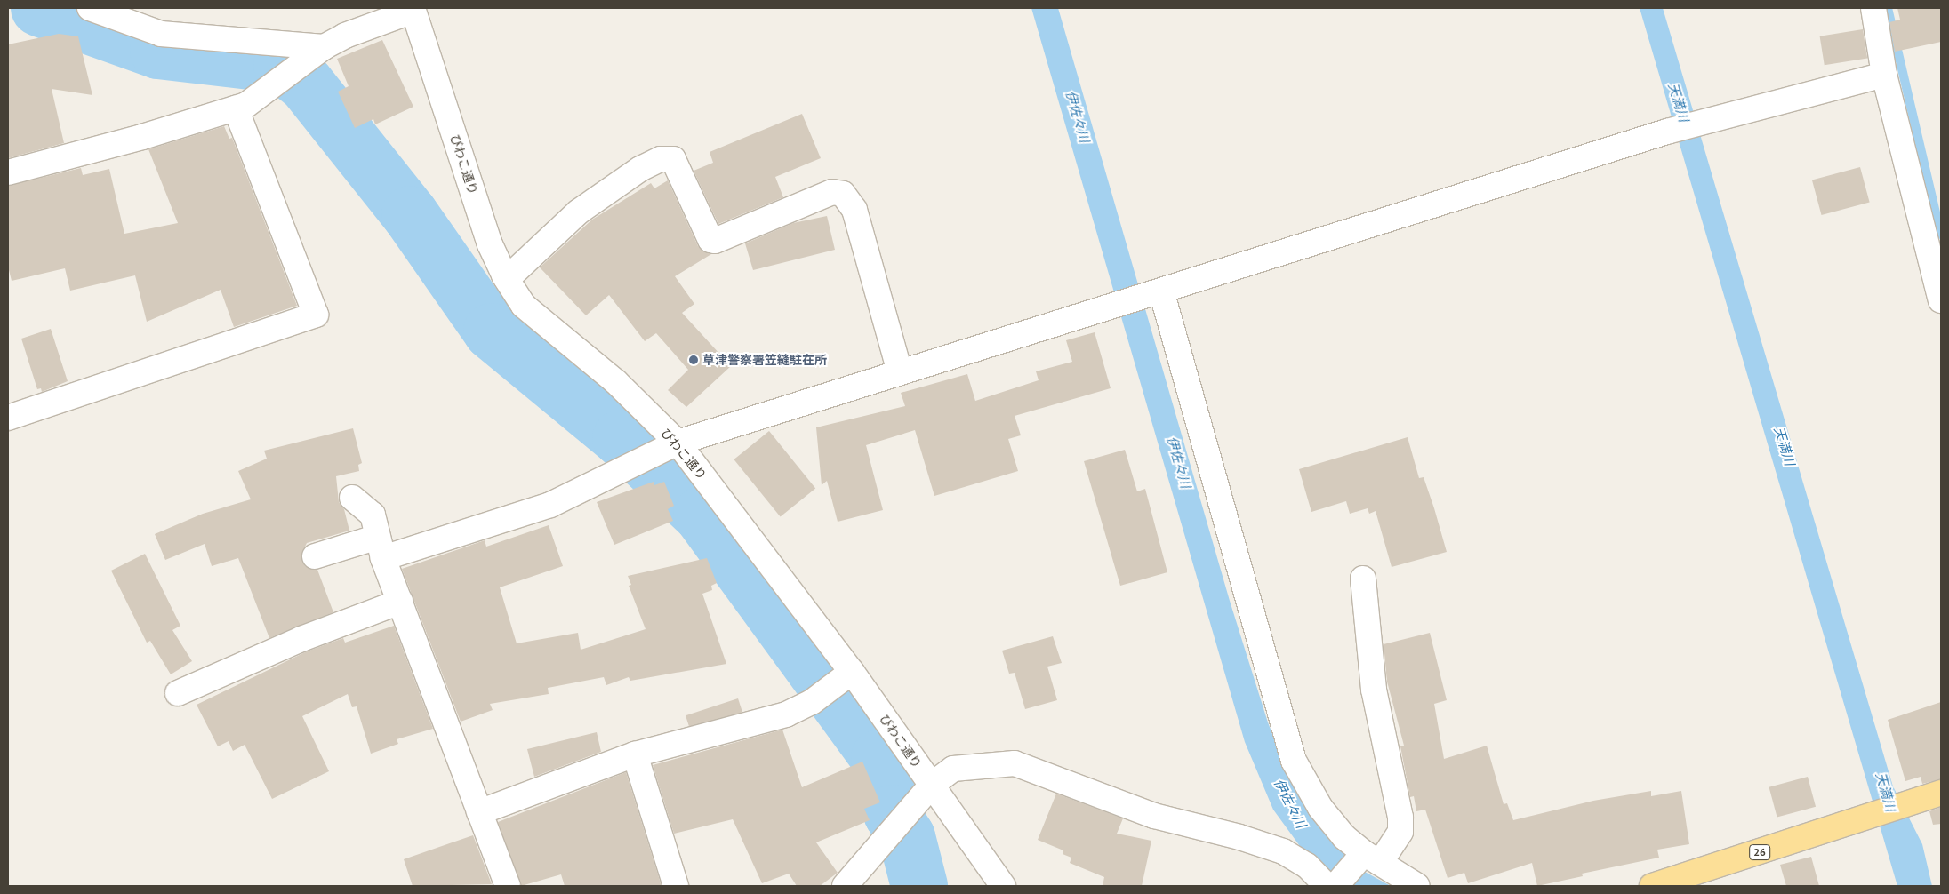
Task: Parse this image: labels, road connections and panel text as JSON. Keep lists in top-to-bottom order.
{
  "streets": {
    "main road": ["26"],
    "street": ["びわこ通り"]
  },
  "water": ["天満川", "伊佐々川"],
  "places": ["草津警察署笠縫駐在所"]
}
